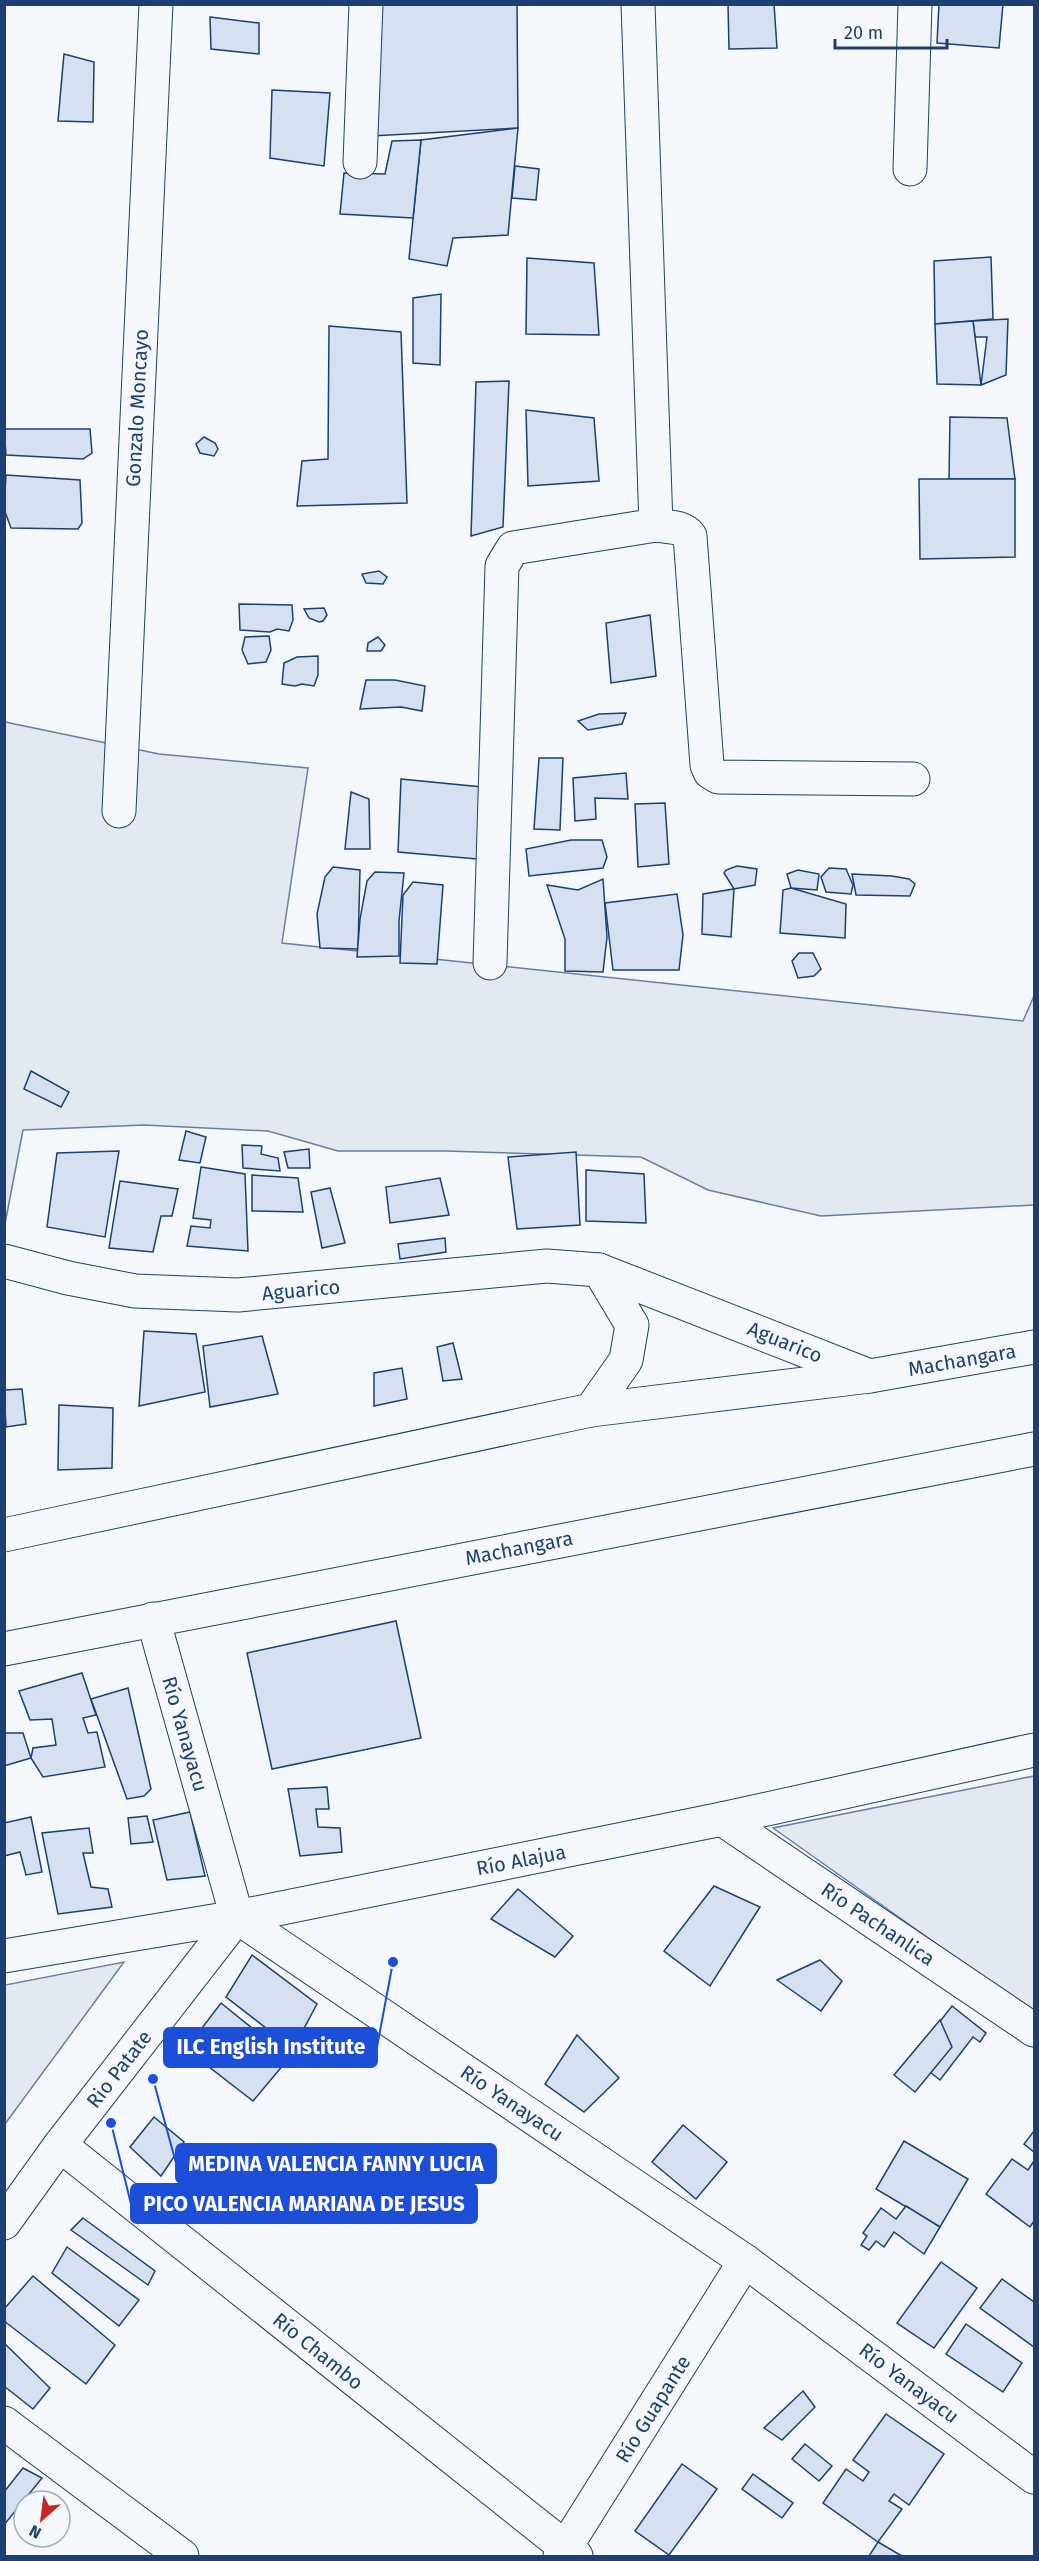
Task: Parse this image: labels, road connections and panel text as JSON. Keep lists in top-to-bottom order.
{
  "streets": {
    "street": [
      "Gonzalo Moncayo",
      "Aguarico",
      "Machangara",
      "Río Yanayacu",
      "Río Alajua",
      "Río Pachanlica",
      "Rio Patate",
      "Río Chambo",
      "Río Guapante"
    ]
  },
  "crossings": [
    ["Aguarico", "Machangara"],
    ["Machangara", "Río Yanayacu"],
    ["Río Yanayacu", "Río Alajua"],
    ["Río Yanayacu", "Rio Patate"],
    ["Río Yanayacu", "Río Guapante"],
    ["Río Alajua", "Río Pachanlica"],
    ["Río Alajua", "Rio Patate"],
    ["Rio Patate", "Río Chambo"],
    ["Río Chambo", "Río Guapante"]
  ],
  "places": ["ILC English Institute", "MEDINA VALENCIA FANNY LUCIA", "PICO VALENCIA MARIANA DE JESUS"],
  "scale_bar": "20 m",
  "north": "bottom left"
}
